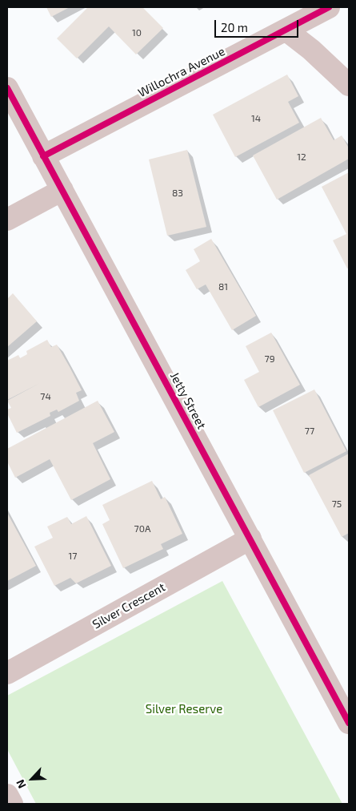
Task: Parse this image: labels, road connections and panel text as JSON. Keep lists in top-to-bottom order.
{
  "streets": {
    "street": ["Willochra Avenue", "Jetty Street", "Silver Crescent"]
  },
  "crossings": [
    ["Willochra Avenue", "Jetty Street"],
    ["Jetty Street", "Silver Crescent"]
  ],
  "parks": ["Silver Reserve"],
  "house_numbers": [
    "10",
    "14",
    "12",
    "83",
    "81",
    "79",
    "74",
    "77",
    "75",
    "70A",
    "17"
  ],
  "scale_bar": "20 m",
  "north": "bottom left"
}
